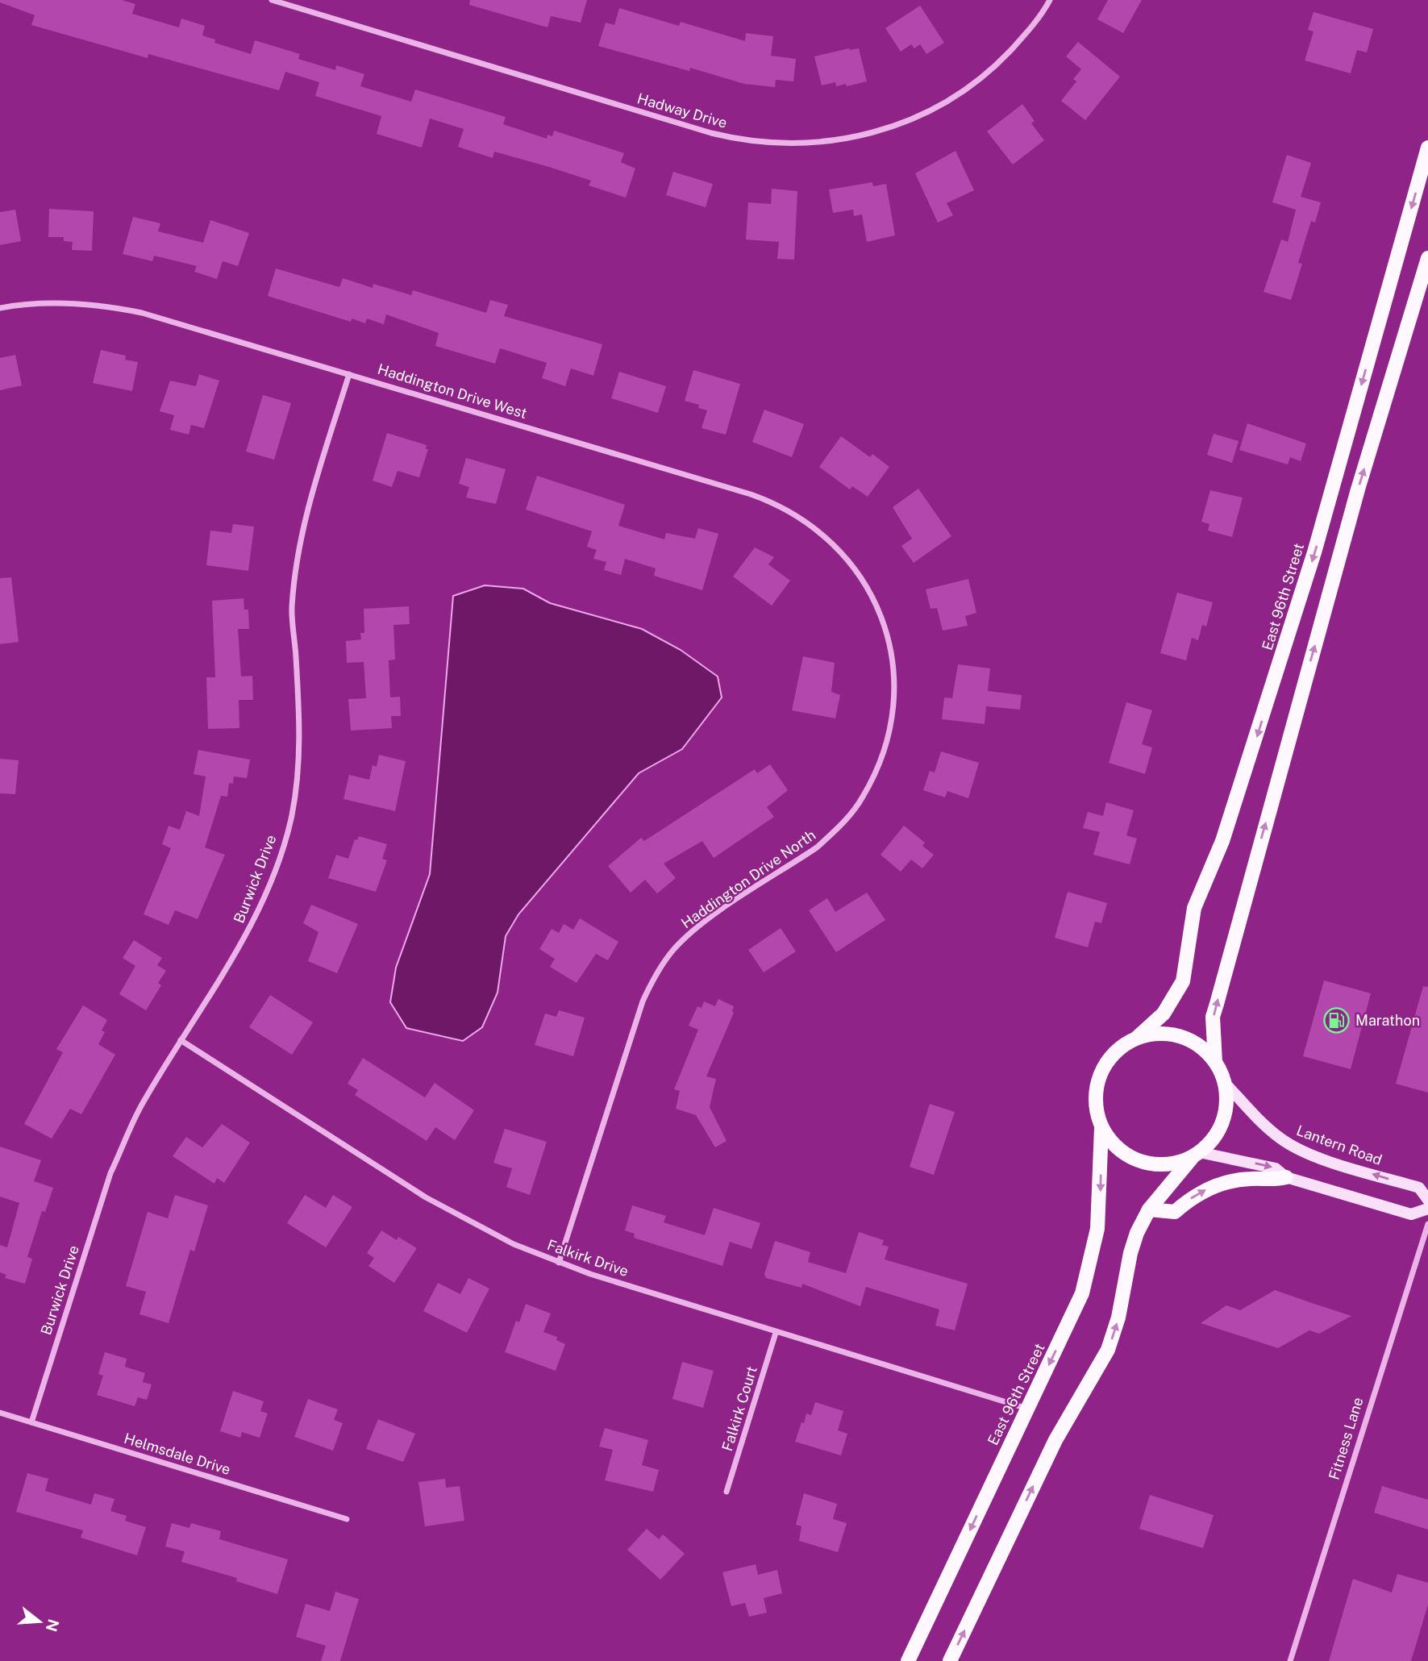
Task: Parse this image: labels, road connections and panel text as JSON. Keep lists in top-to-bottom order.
{
  "streets": {
    "main road": ["East 96th Street"],
    "street": [
      "Hadway Drive",
      "Haddington Drive West",
      "Burwick Drive",
      "Haddington Drive North",
      "Lantern Road",
      "Falkirk Drive",
      "Falkirk Court",
      "Fitness Lane",
      "Helmsdale Drive"
    ]
  },
  "crossings": [
    ["Haddington Drive West", "Burwick Drive"],
    ["Haddington Drive West", "Haddington Drive North"],
    ["East 96th Street", "Lantern Road"],
    ["East 96th Street", "Falkirk Drive"],
    ["Burwick Drive", "Falkirk Drive"],
    ["Burwick Drive", "Helmsdale Drive"],
    ["Haddington Drive North", "Falkirk Drive"],
    ["Falkirk Drive", "Falkirk Court"]
  ],
  "places": {
    "fuel station": ["Marathon"]
  },
  "north": "right"
}
